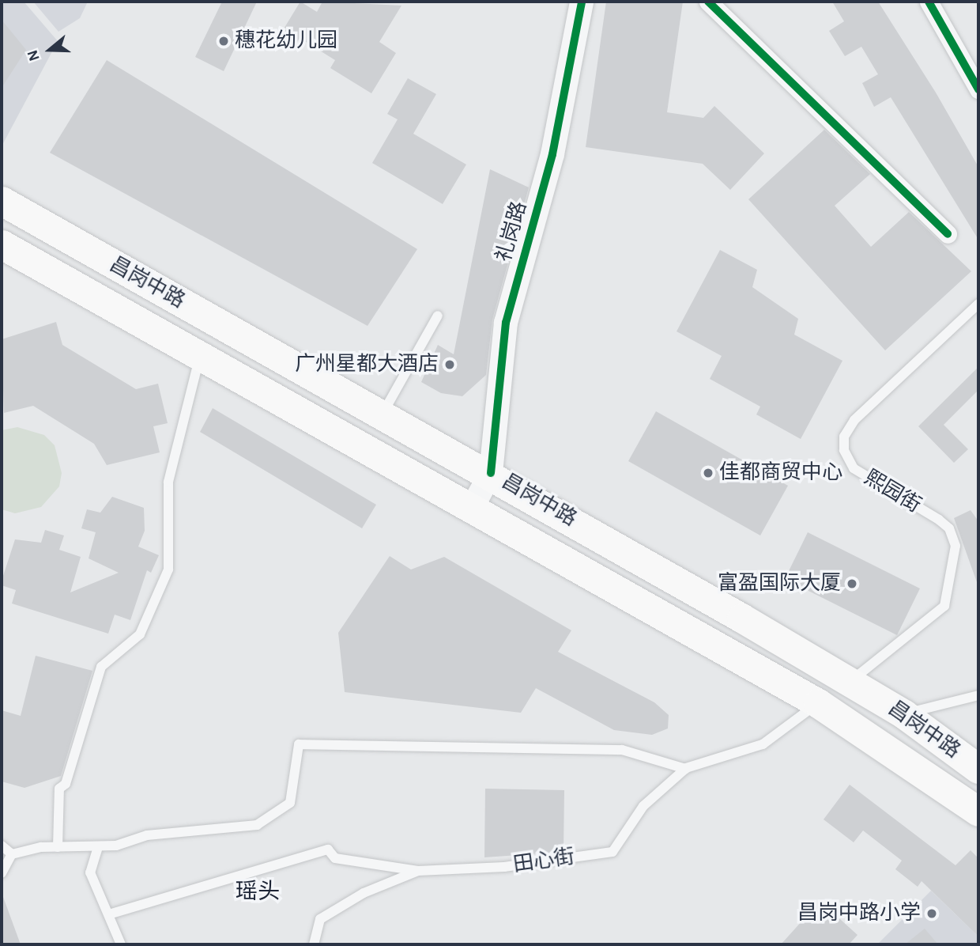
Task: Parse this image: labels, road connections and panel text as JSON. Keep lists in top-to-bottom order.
{
  "streets": {
    "main road": ["昌岗中路"],
    "street": ["礼岗路"],
    "lane": ["熙园街", "田心街"]
  },
  "crossings": [
    ["礼岗路", "昌岗中路"],
    ["昌岗中路", "熙园街"],
    ["昌岗中路", "田心街"]
  ],
  "districts": ["瑶头"],
  "places": [
    "穗花幼儿园",
    "广州星都大酒店",
    "佳都商贸中心",
    "富盈国际大厦",
    "昌岗中路小学"
  ],
  "north": "left"
}
